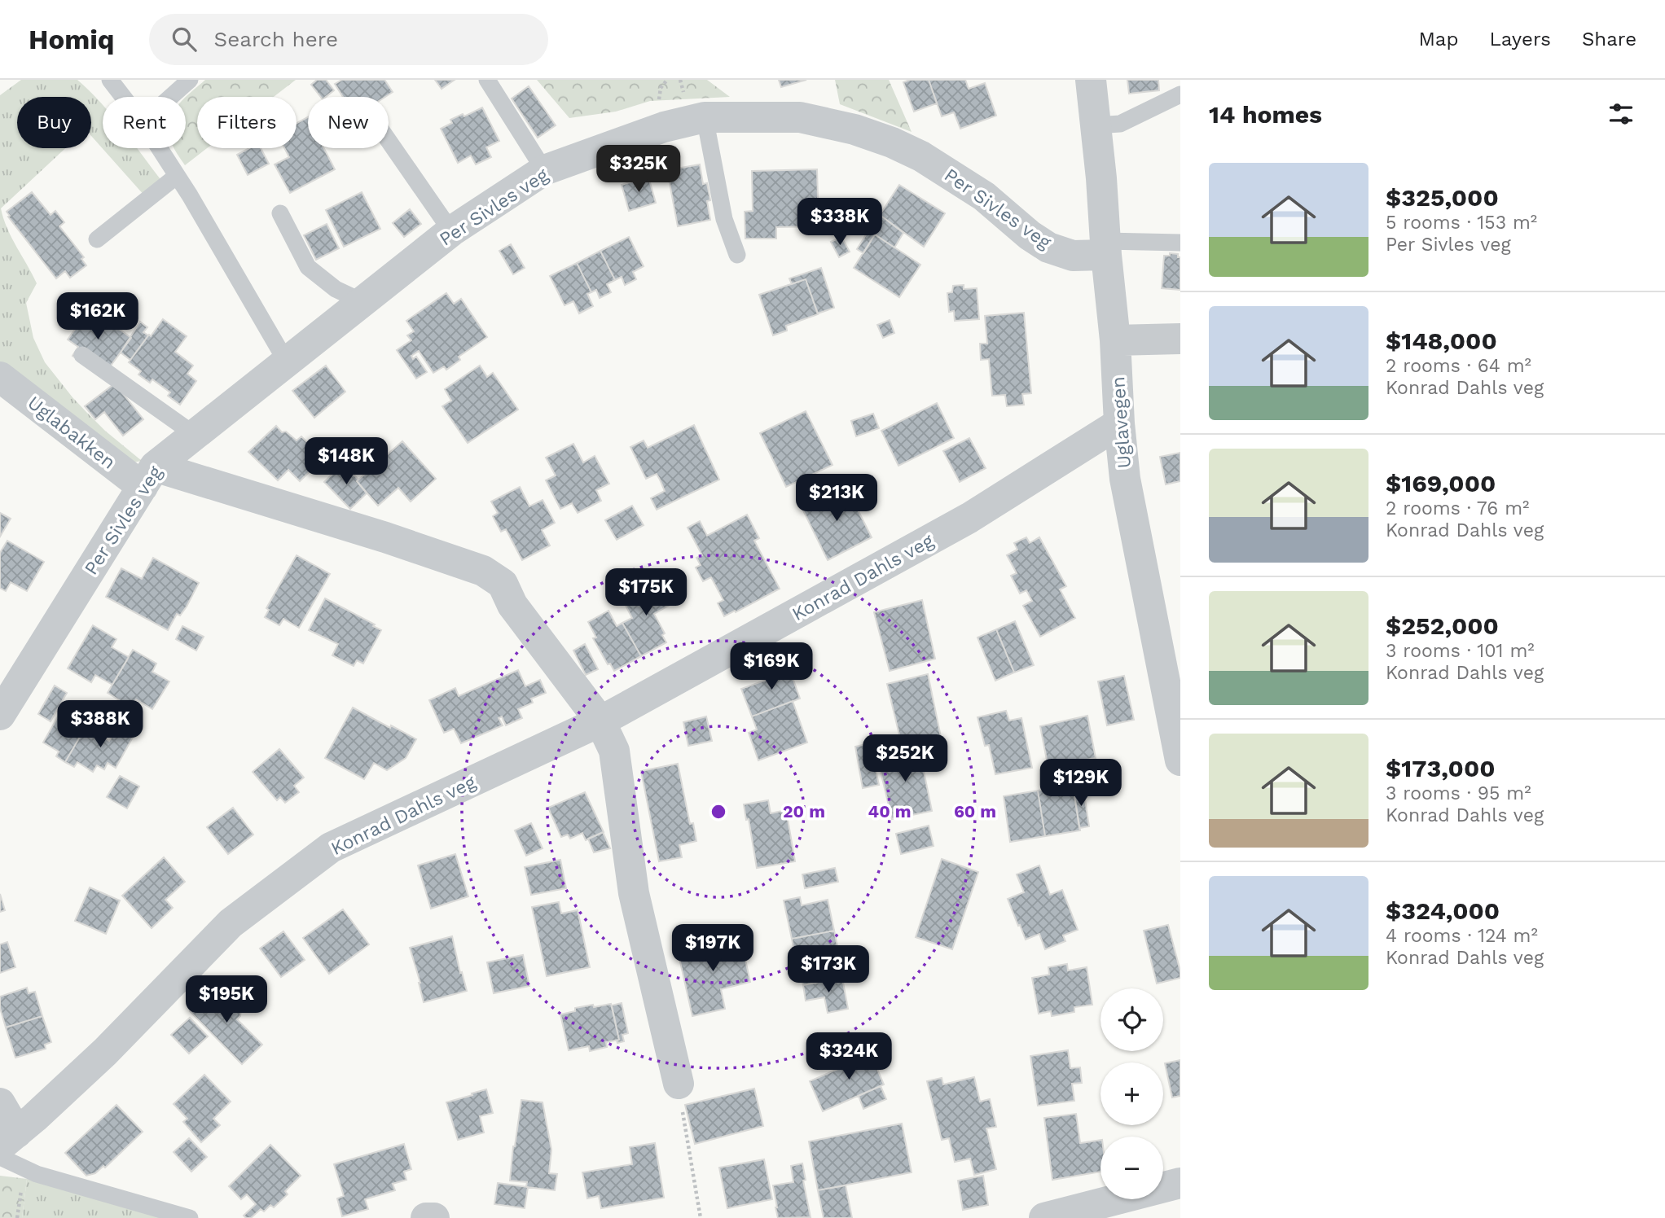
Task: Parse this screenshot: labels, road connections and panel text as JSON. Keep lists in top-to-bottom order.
{
  "streets": {
    "street": [
      "Per Sivles veg",
      "Uglavegen",
      "Uglabakken",
      "Konrad Dahls veg"
    ]
  },
  "crossings": [
    ["Per Sivles veg", "Uglavegen"],
    ["Per Sivles veg", "Uglabakken"],
    ["Uglavegen", "Konrad Dahls veg"]
  ],
  "page": {
    "header": "Homiq",
    "search": "Search here",
    "nav": ["Map", "Layers", "Share"],
    "heading": "14 homes",
    "chip": [
      "Buy",
      "Rent",
      "Filters",
      "New"
    ],
    "price": [
      "$325K",
      "$338K",
      "$162K",
      "$148K",
      "$213K",
      "$175K",
      "$169K",
      "$388K",
      "$252K",
      "$129K",
      "$197K",
      "$173K",
      "$195K",
      "$324K"
    ],
    "list": [
      {
        "name": "$325,000",
        "note": "5 rooms · 153 m² · Per Sivles veg"
      },
      {
        "name": "$148,000",
        "note": "2 rooms · 64 m² · Konrad Dahls veg"
      },
      {
        "name": "$169,000",
        "note": "2 rooms · 76 m² · Konrad Dahls veg"
      },
      {
        "name": "$252,000",
        "note": "3 rooms · 101 m² · Konrad Dahls veg"
      },
      {
        "name": "$173,000",
        "note": "3 rooms · 95 m² · Konrad Dahls veg"
      },
      {
        "name": "$324,000",
        "note": "4 rooms · 124 m² · Konrad Dahls veg"
      }
    ],
    "map_buttons": ["+", "−"]
  },
  "rings": ["20 m", "40 m", "60 m"]
}
